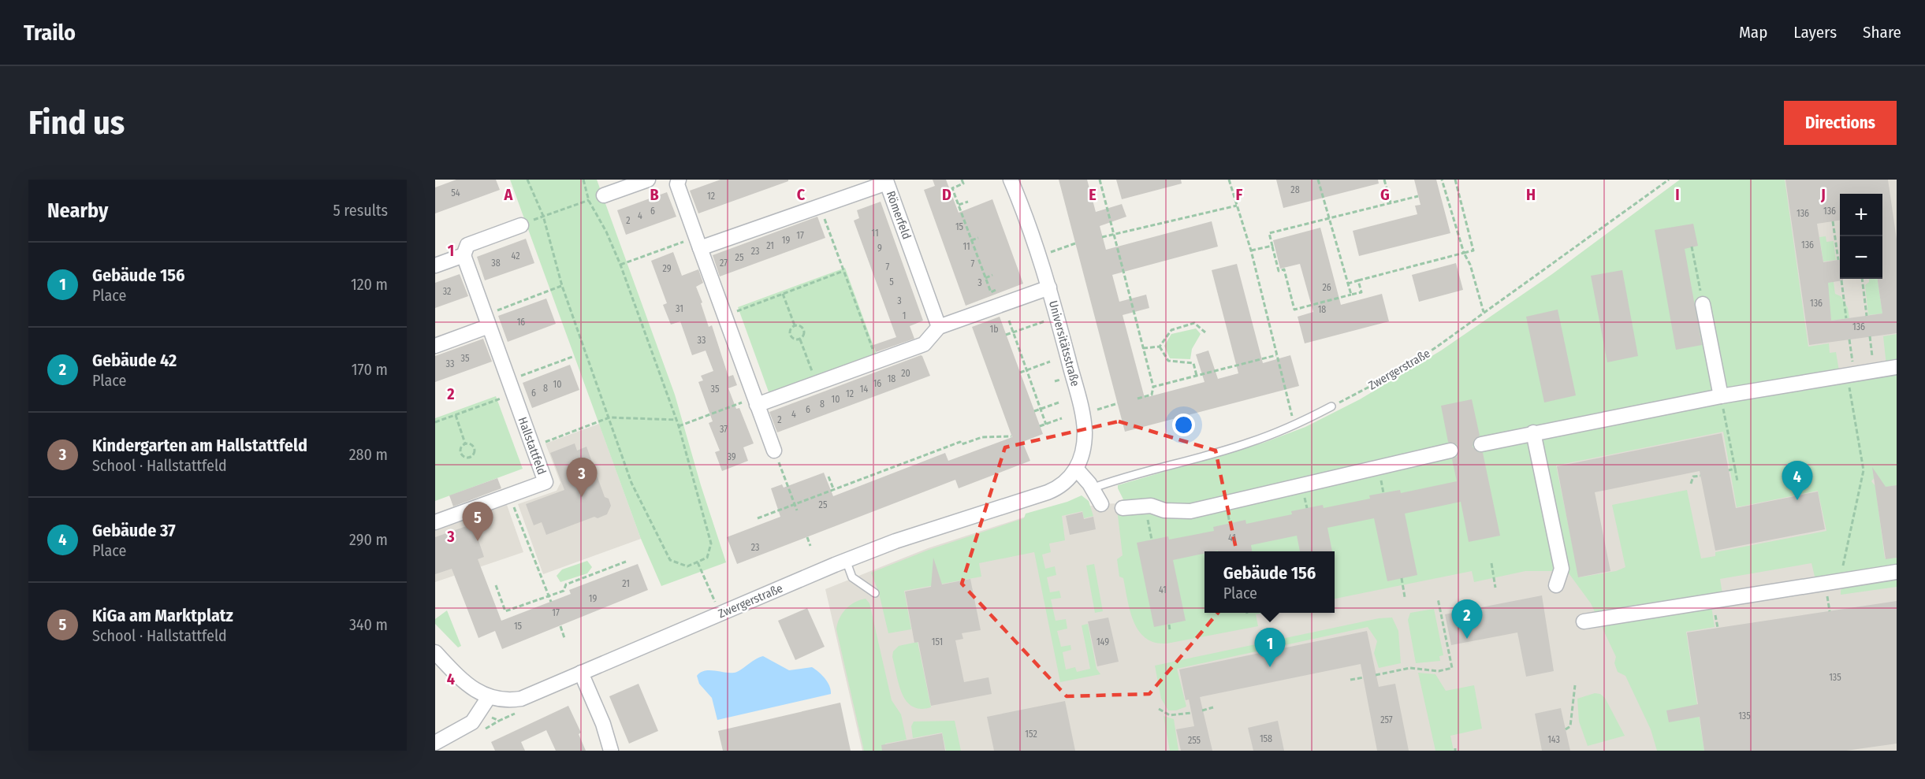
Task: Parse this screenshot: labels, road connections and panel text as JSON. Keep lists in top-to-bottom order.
{
  "streets": {
    "street": [
      "Römerfeld",
      "Universitätsstraße",
      "Zwergerstraße",
      "Hallstattfeld"
    ]
  },
  "crossings": [
    ["Universitätsstraße", "Zwergerstraße"]
  ],
  "house_numbers": [
    "28",
    "54",
    "12",
    "6",
    "136",
    "136",
    "4",
    "2",
    "15",
    "11",
    "17",
    "19",
    "136",
    "21",
    "11",
    "9",
    "23",
    "42",
    "25",
    "38",
    "27",
    "7",
    "7",
    "29",
    "5",
    "3",
    "26",
    "32",
    "3",
    "136",
    "31",
    "18",
    "1",
    "16",
    "136",
    "1b",
    "33",
    "35",
    "33",
    "20",
    "18",
    "16",
    "10",
    "8",
    "35",
    "14",
    "6",
    "12",
    "10",
    "8",
    "6",
    "4",
    "2",
    "37",
    "39",
    "25",
    "41",
    "23",
    "21",
    "41",
    "19",
    "17",
    "15",
    "151",
    "149",
    "135",
    "135",
    "257",
    "152",
    "158",
    "143",
    "255"
  ],
  "page": {
    "header": "Trailo",
    "nav": ["Map", "Layers", "Share"],
    "buttons": "Directions",
    "title": "Find us",
    "heading": ["Nearby", "5 results"],
    "map_buttons": ["+", "−"],
    "list": [
      {
        "mark": "1",
        "name": "Gebäude 156",
        "note": "Place",
        "value": "120 m"
      },
      {
        "mark": "2",
        "name": "Gebäude 42",
        "note": "Place",
        "value": "170 m"
      },
      {
        "mark": "3",
        "name": "Kindergarten am Hallstattfeld",
        "note": "School · Hallstattfeld",
        "value": "280 m"
      },
      {
        "mark": "4",
        "name": "Gebäude 37",
        "note": "Place",
        "value": "290 m"
      },
      {
        "mark": "5",
        "name": "KiGa am Marktplatz",
        "note": "School · Hallstattfeld",
        "value": "340 m"
      }
    ],
    "pins": [
      "3",
      "4",
      "5",
      "2",
      "1"
    ],
    "popup": ["Gebäude 156", "Place"]
  },
  "grid": {
    "columns": [
      "A",
      "B",
      "C",
      "D",
      "E",
      "F",
      "G",
      "H",
      "I",
      "J"
    ],
    "rows": [
      "1",
      "2",
      "3",
      "4"
    ]
  }
}
